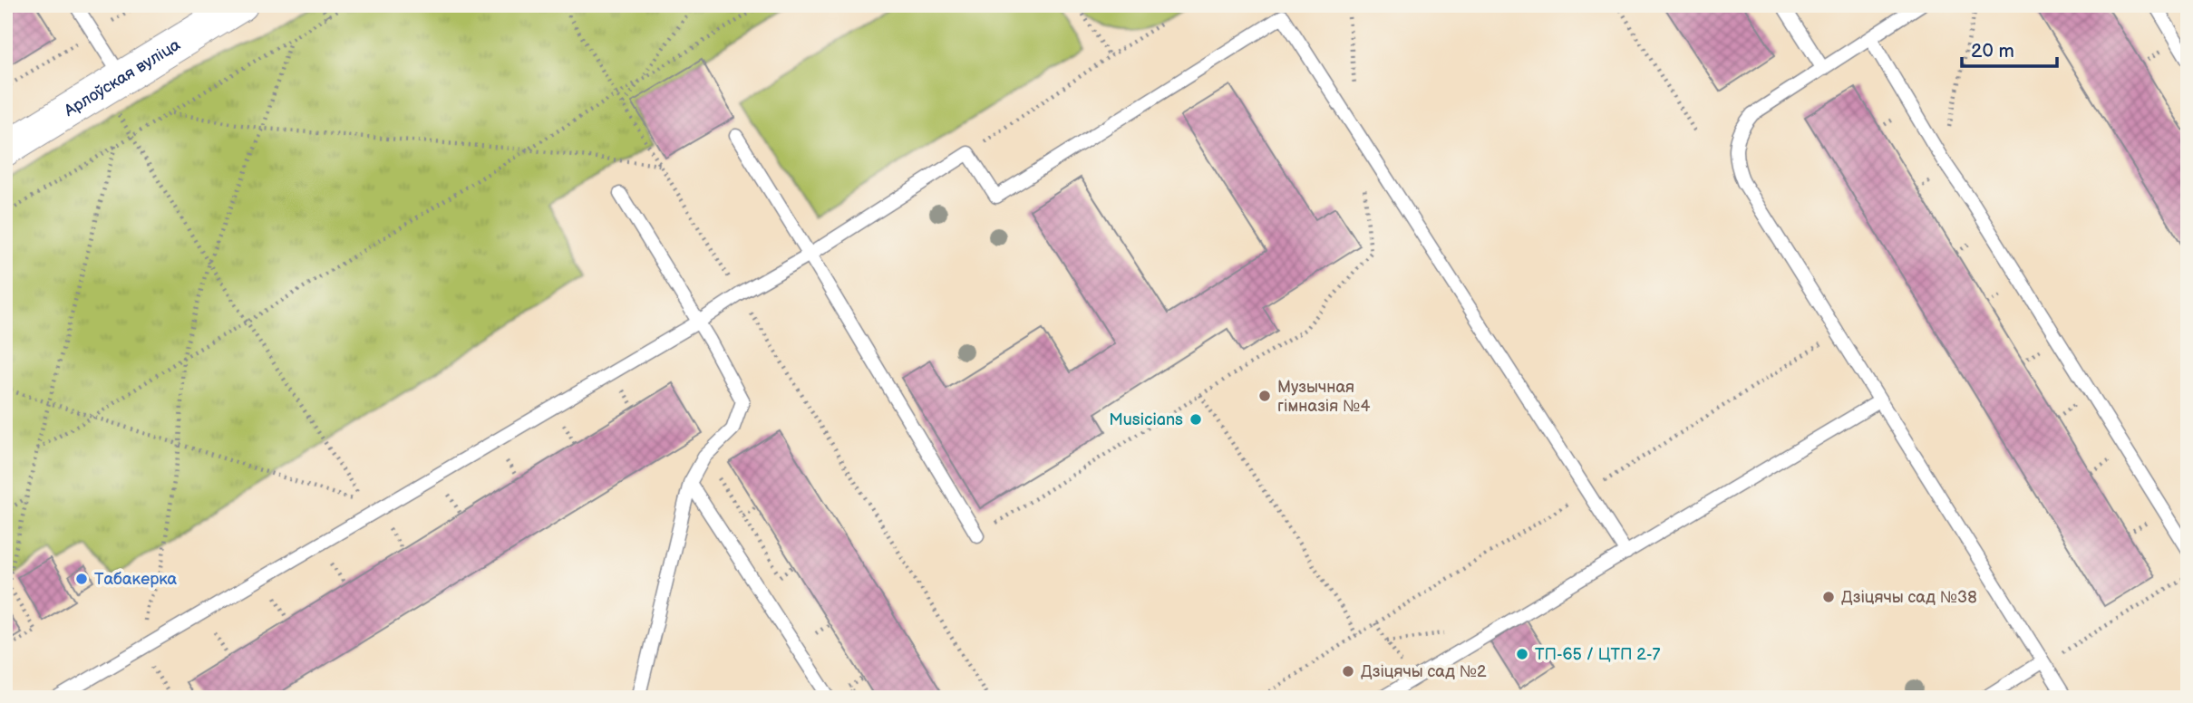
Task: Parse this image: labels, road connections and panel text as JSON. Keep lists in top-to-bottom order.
{
  "streets": {
    "street": ["Арлоўская вуліца"]
  },
  "places": [
    "Музычная гімназія №4",
    "Musicians",
    "Табакерка",
    "Дзіцячы сад №38",
    "ТП-65 / ЦТП 2-7",
    "Дзіцячы сад №2"
  ],
  "scale_bar": "20 m"
}
